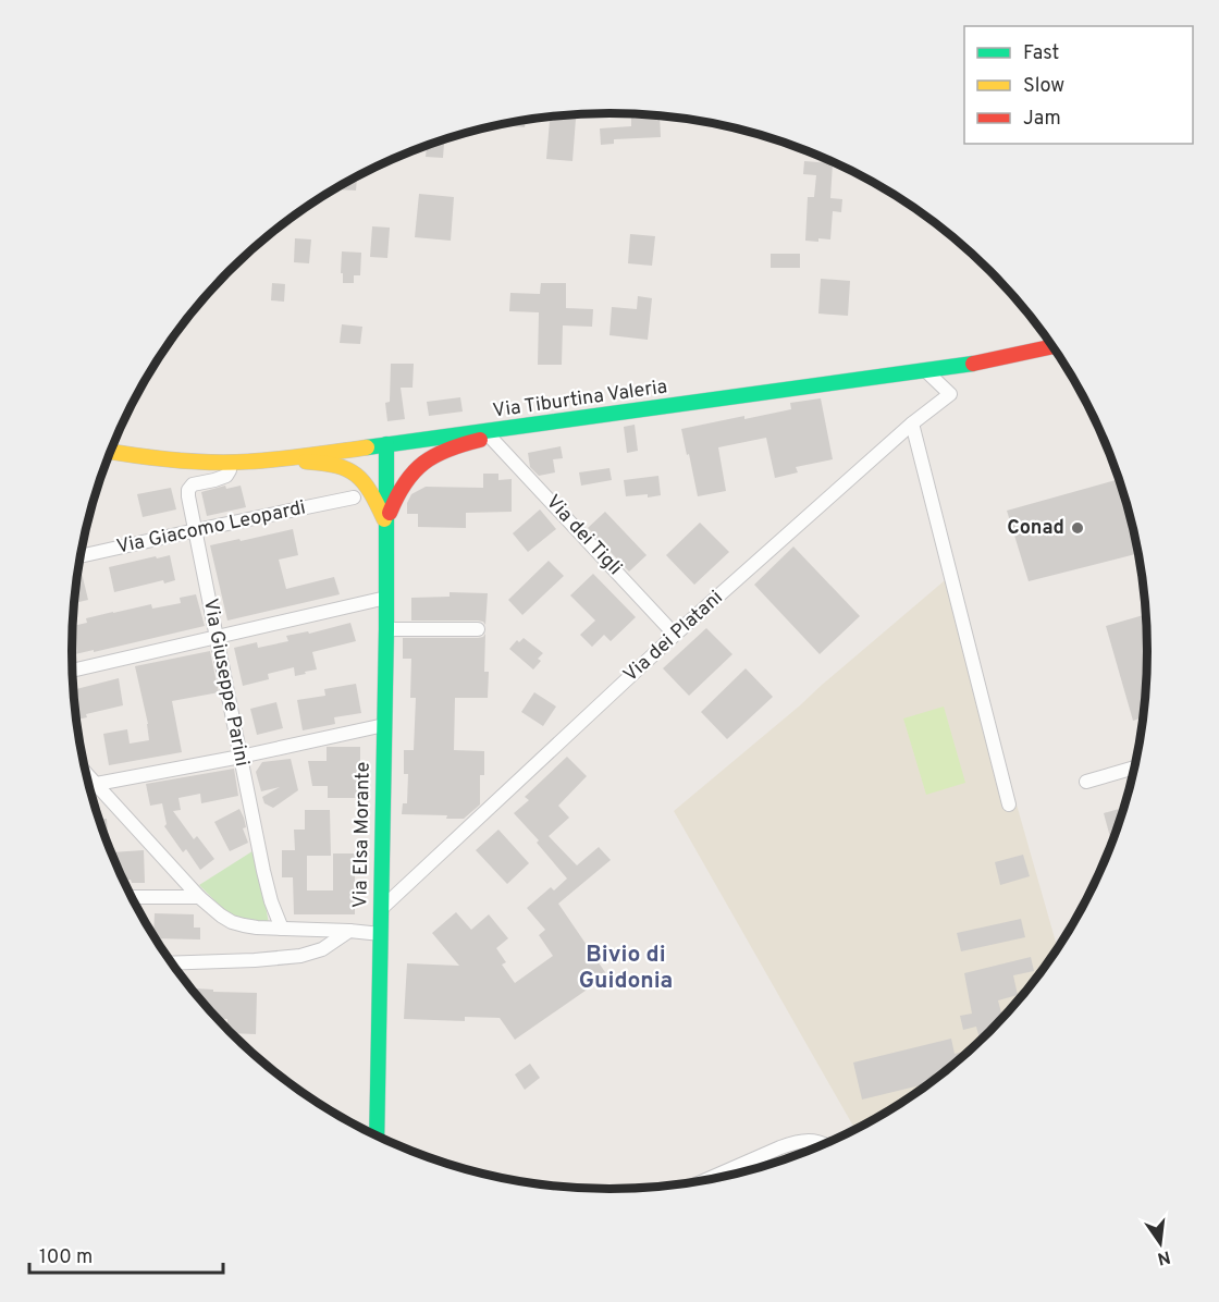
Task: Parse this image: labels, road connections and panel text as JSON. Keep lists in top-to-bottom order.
{
  "streets": {
    "street": [
      "Via Tiburtina Valeria",
      "Via Giacomo Leopardi",
      "Via dei Tigli",
      "Via dei Platani",
      "Via Giuseppe Parini",
      "Via Elsa Morante"
    ]
  },
  "crossings": [
    ["Via Tiburtina Valeria", "Via dei Platani"],
    ["Via Tiburtina Valeria", "Via Giuseppe Parini"],
    ["Via Tiburtina Valeria", "Via Elsa Morante"],
    ["Via Giacomo Leopardi", "Via Giuseppe Parini"],
    ["Via dei Tigli", "Via dei Platani"],
    ["Via dei Tigli", "Via Elsa Morante"],
    ["Via dei Platani", "Via Elsa Morante"]
  ],
  "districts": ["Bivio di Guidonia"],
  "places": ["Conad"],
  "legend": ["Fast", "Slow", "Jam"],
  "scale_bar": "100 m",
  "north": "bottom"
}
